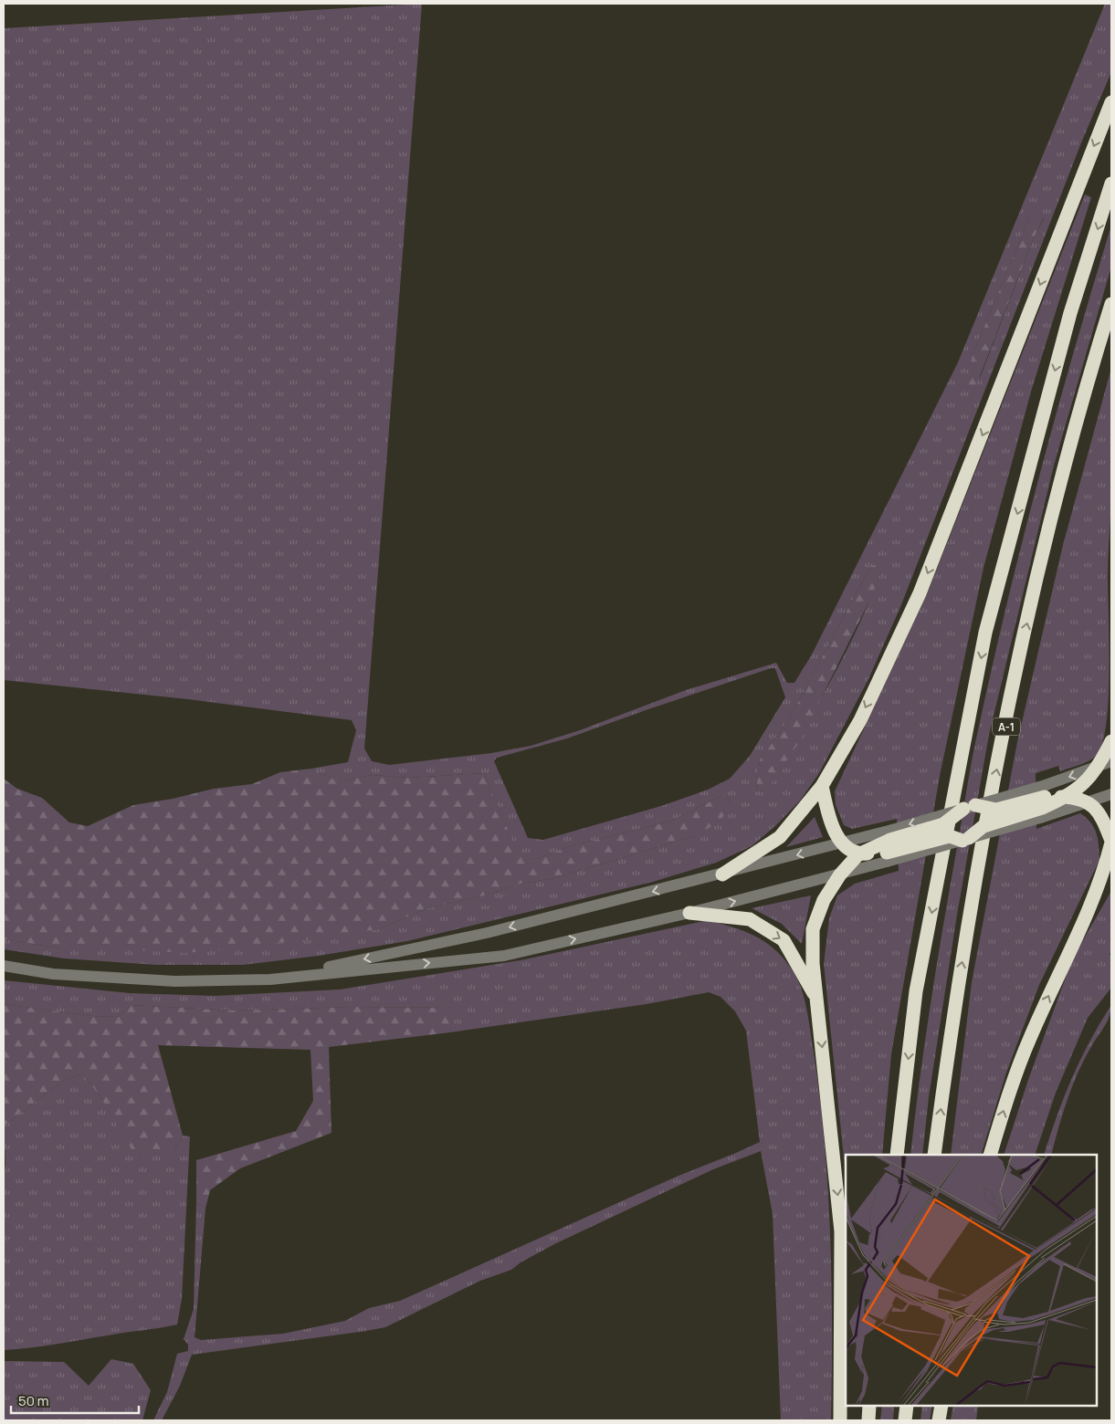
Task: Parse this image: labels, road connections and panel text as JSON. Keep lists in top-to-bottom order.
{
  "streets": {
    "highway": ["A-1"]
  },
  "scale_bar": "50 m"
}
